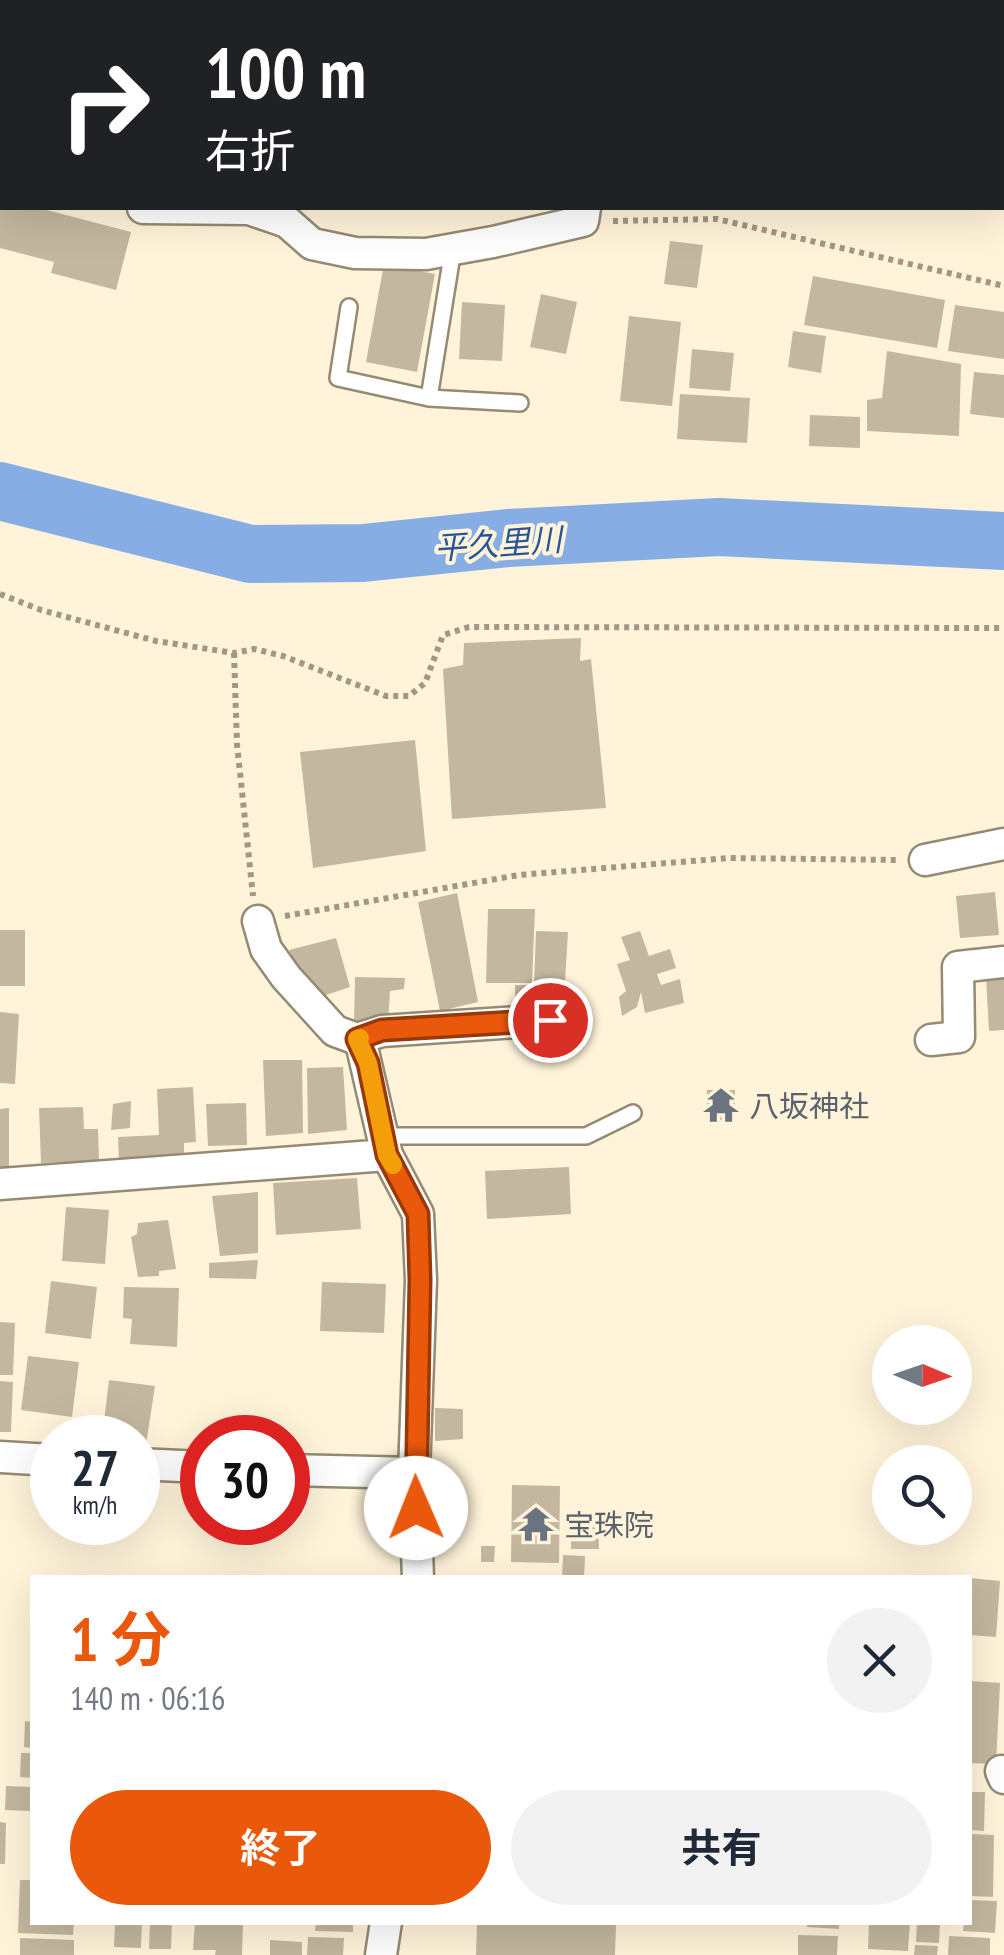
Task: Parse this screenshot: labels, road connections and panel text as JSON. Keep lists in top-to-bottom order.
{
  "water": ["平久里川"],
  "places": {
    "temple": ["八坂神社", "宝珠院"]
  },
  "north": "right",
  "page": {
    "turn": ["100 m", "右折"],
    "speed": "27 km/h",
    "limit": "30",
    "heading": ["1 分", "140 m · 06:16"],
    "buttons": ["終了", "共有"]
  }
}
